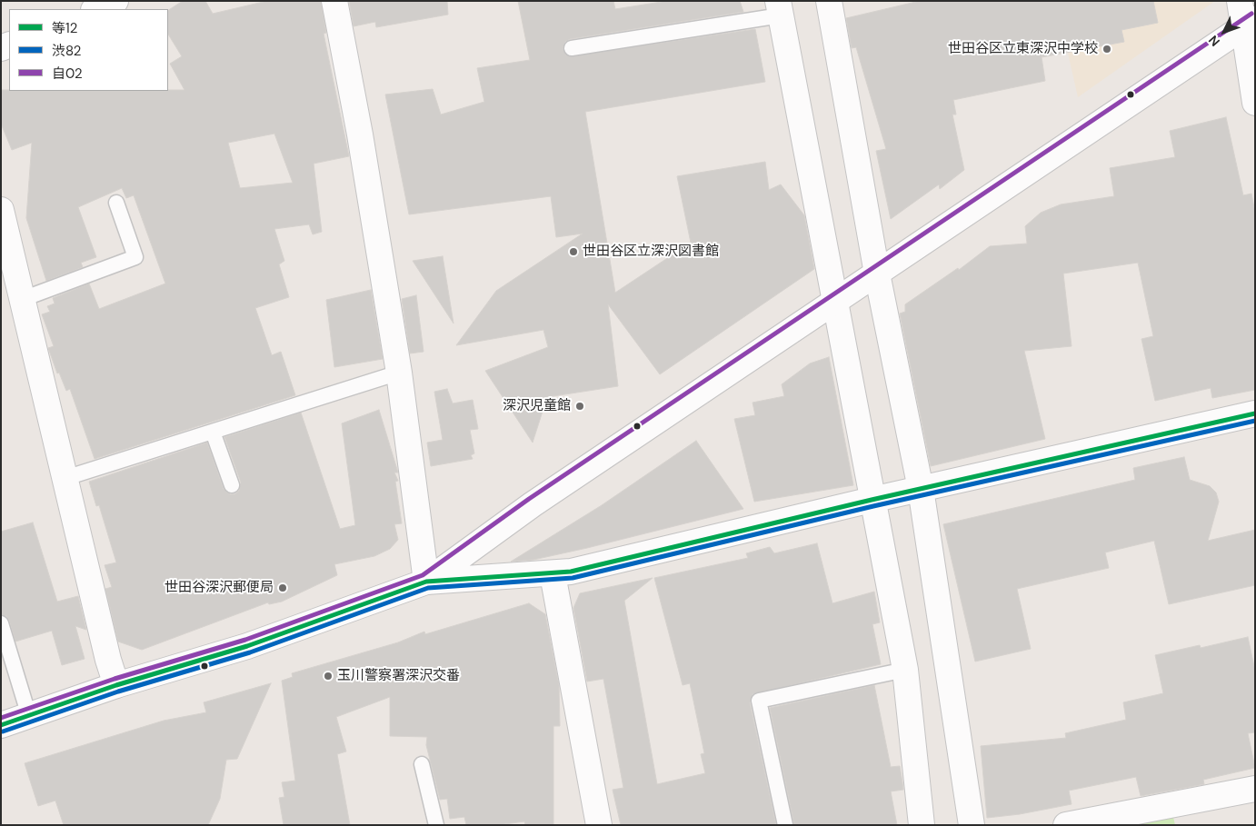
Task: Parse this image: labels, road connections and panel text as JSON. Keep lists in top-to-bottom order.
{
  "places": [
    "世田谷区立東深沢中学校",
    "世田谷区立深沢図書館",
    "深沢児童館",
    "世田谷深沢郵便局",
    "玉川警察署深沢交番"
  ],
  "lines": ["transit line 自02", "transit line 等12", "transit line 渋82"],
  "legend": ["等12", "渋82", "自02"],
  "north": "bottom left"
}
